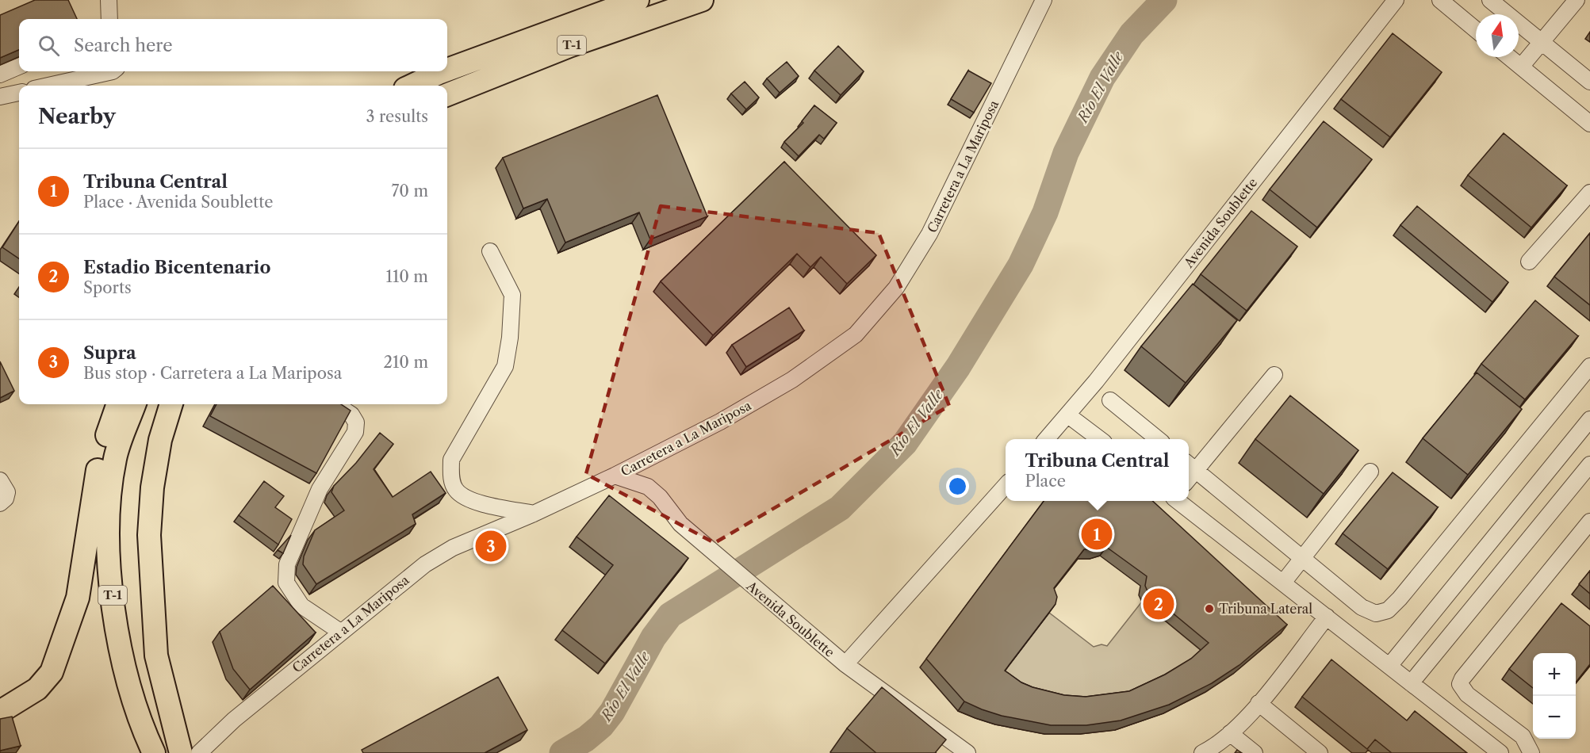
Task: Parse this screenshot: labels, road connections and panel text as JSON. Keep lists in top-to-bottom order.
{
  "streets": {
    "highway": ["T-1"],
    "street": ["Carretera a La Mariposa", "Avenida Soublette"]
  },
  "crossings": [
    ["Carretera a La Mariposa", "Avenida Soublette"]
  ],
  "water": ["Río El Valle"],
  "places": ["Tribuna Lateral"],
  "north": "top",
  "page": {
    "search": "Search here",
    "heading": ["Nearby", "3 results"],
    "list": [
      {
        "mark": "1",
        "name": "Tribuna Central",
        "note": "Place · Avenida Soublette",
        "value": "70 m"
      },
      {
        "mark": "2",
        "name": "Estadio Bicentenario",
        "note": "Sports",
        "value": "110 m"
      },
      {
        "mark": "3",
        "name": "Supra",
        "note": "Bus stop · Carretera a La Mariposa",
        "value": "210 m"
      }
    ],
    "popup": ["Tribuna Central", "Place"],
    "pins": ["1", "3", "2"],
    "map_buttons": ["+", "−"]
  }
}
